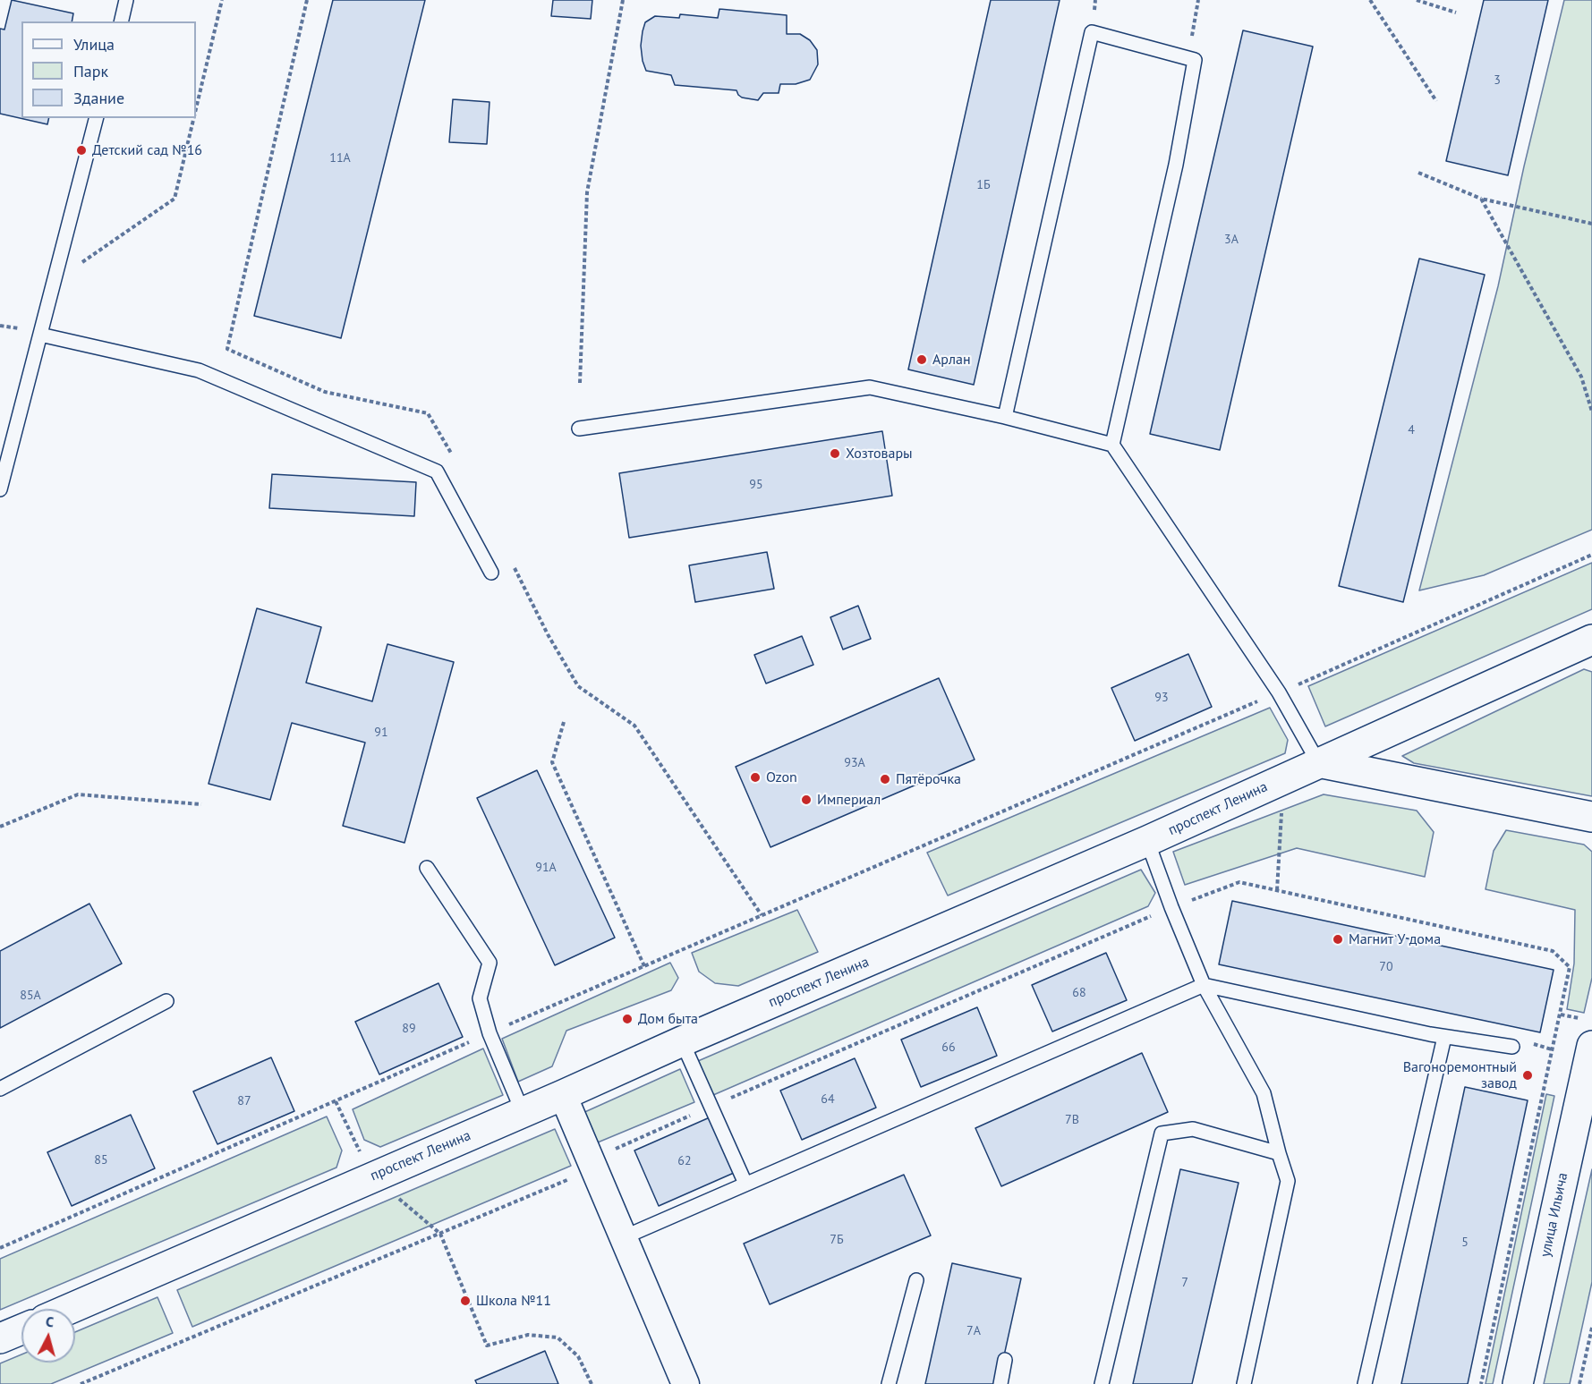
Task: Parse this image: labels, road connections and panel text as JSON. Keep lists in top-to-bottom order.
{
  "streets": {
    "street": ["проспект Ленина", "улица Ильича"]
  },
  "places": [
    "Детский сад №16",
    "Арлан",
    "Хозтовары",
    "Ozon",
    "Пятёрочка",
    "Империал",
    "Магнит У дома",
    "Дом быта",
    "Вагоноремонтный завод",
    "Школа №11"
  ],
  "house_numbers": [
    "3",
    "11А",
    "1Б",
    "3А",
    "4",
    "95",
    "93",
    "91",
    "93А",
    "91А",
    "70",
    "68",
    "85А",
    "89",
    "66",
    "64",
    "87",
    "7В",
    "85",
    "62",
    "7Б",
    "5",
    "7",
    "7А"
  ],
  "legend": ["Улица", "Парк", "Здание"],
  "north": "top"
}
